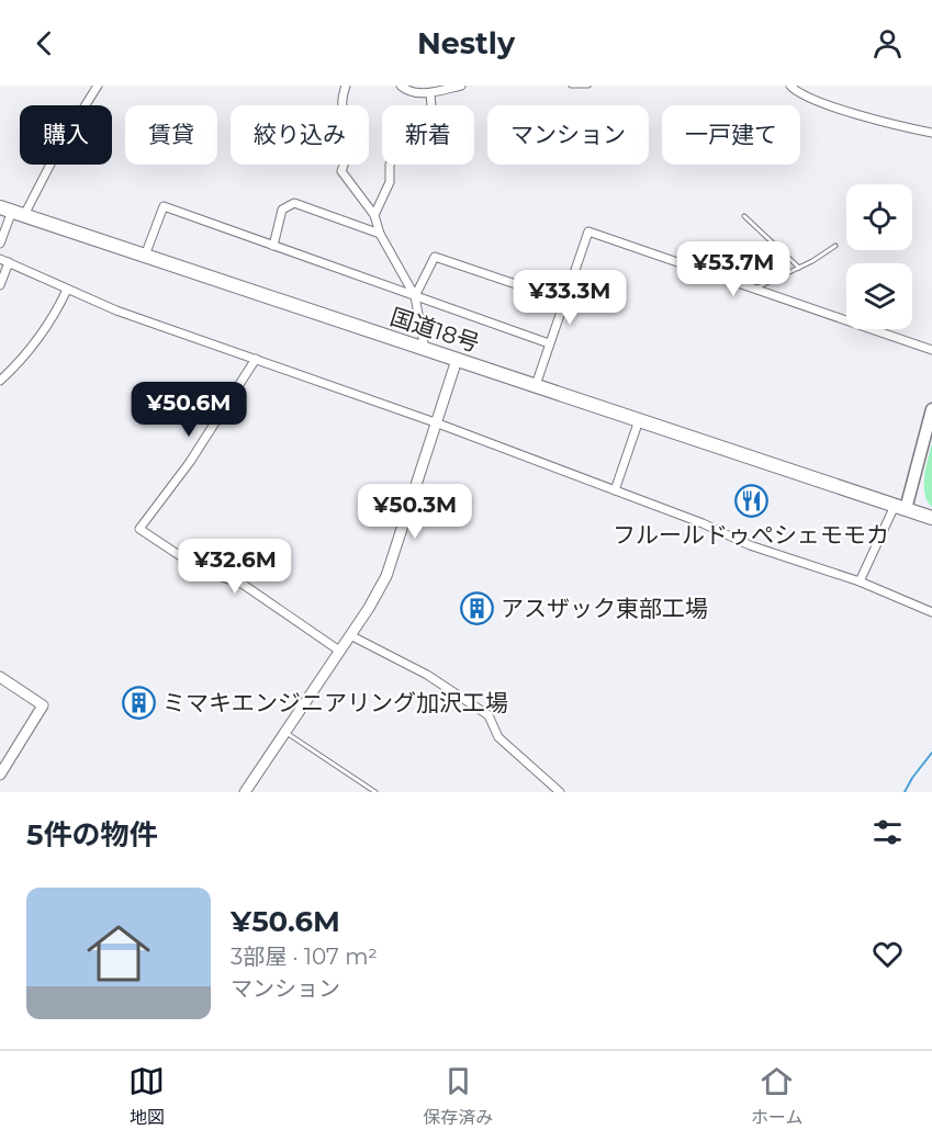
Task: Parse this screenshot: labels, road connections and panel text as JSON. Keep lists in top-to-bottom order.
{
  "streets": {
    "highway": ["国道18号"]
  },
  "places": {
    "restaurant": ["フルールドゥぺシェモモカ"],
    "building": ["アスザック東部工場", "ミマキエンジニアリング加沢工場"]
  },
  "page": {
    "header": "Nestly",
    "chip": [
      "購入",
      "賃貸",
      "絞り込み",
      "新着",
      "マンション",
      "一戸建て"
    ],
    "price": [
      "¥53.7M",
      "¥33.3M",
      "¥50.6M",
      "¥50.3M",
      "¥32.6M"
    ],
    "heading": "5件の物件",
    "list": [
      {
        "name": "¥50.6M",
        "note": "3部屋 · 107 m² · マンション"
      }
    ],
    "tabs": ["地図", "保存済み", "ホーム"]
  }
}
